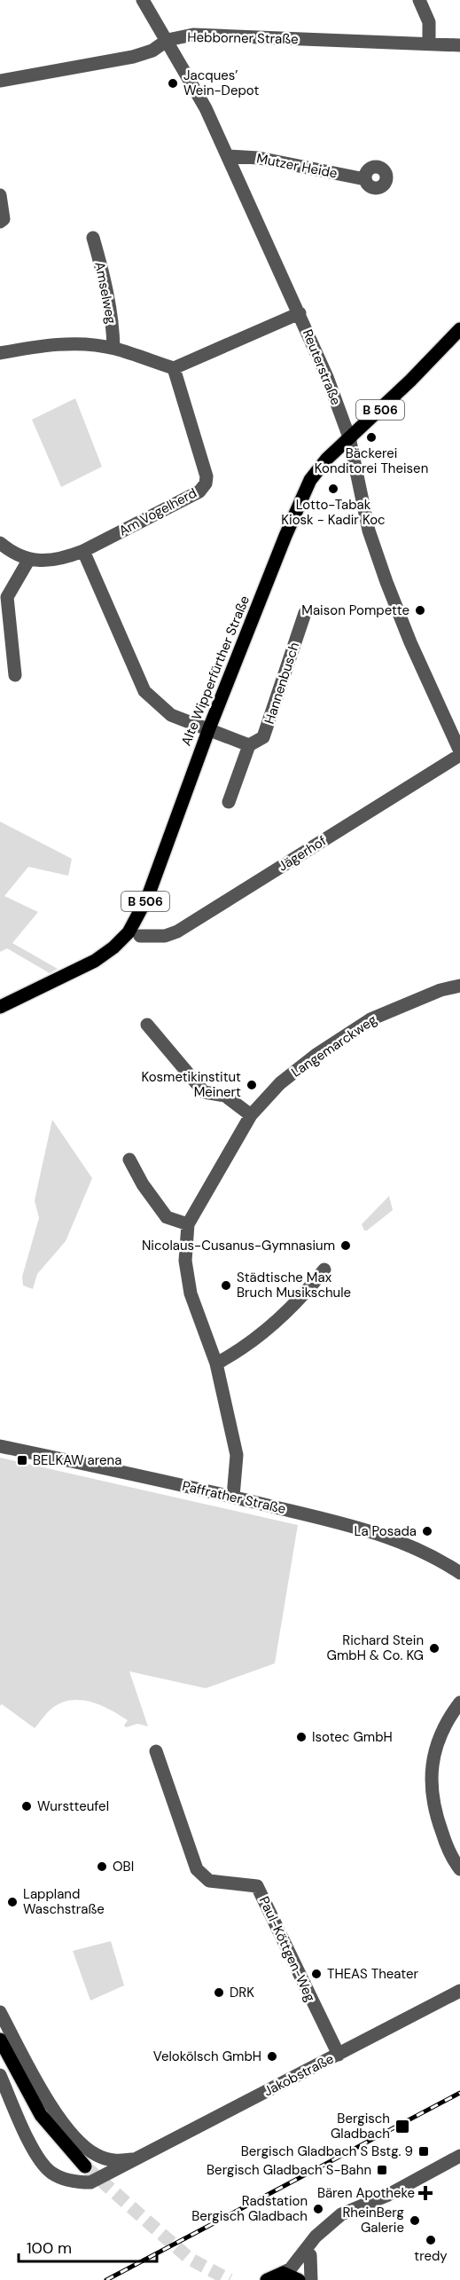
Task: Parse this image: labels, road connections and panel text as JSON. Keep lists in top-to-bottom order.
{
  "streets": {
    "main road": ["B 506", "Alte Wipperfürther Straße"],
    "street": [
      "Hebborner Straße",
      "Mutzer Heide",
      "Amselweg",
      "Reuterstraße",
      "Am Vogelherd",
      "Hannenbusch",
      "Jägerhof",
      "Langemarckweg",
      "Paffrather Straße",
      "Paul-Köttgen-Weg",
      "Jakobstraße"
    ]
  },
  "crossings": [
    ["Hebborner Straße", "Reuterstraße"],
    ["Mutzer Heide", "Reuterstraße"],
    ["Reuterstraße", "Alte Wipperfürther Straße"],
    ["Reuterstraße", "Jägerhof"],
    ["Langemarckweg", "Paffrather Straße"],
    ["Paul-Köttgen-Weg", "Jakobstraße"]
  ],
  "places": {
    "other": [
      "Jacques’ Wein-Depot",
      "Bäckerei Konditorei Theisen",
      "Lotto-Tabak Kiosk - Kadir Koc",
      "Maison Pompette",
      "Kosmetikinstitut Meinert",
      "Nicolaus-Cusanus-Gymnasium",
      "Städtische Max Bruch Musikschule",
      "La Posada",
      "Richard Stein GmbH & Co. KG",
      "Isotec GmbH",
      "Wurstteufel",
      "OBI",
      "Lappland Waschstraße",
      "THEAS Theater",
      "DRK",
      "Velokölsch GmbH",
      "Radstation Bergisch Gladbach",
      "RheinBerg Galerie",
      "tredy"
    ],
    "transit": [
      "BELKAW arena",
      "Bergisch Gladbach",
      "Bergisch Gladbach S Bstg. 9",
      "Bergisch Gladbach S-Bahn"
    ],
    "health": ["Bären Apotheke"]
  },
  "scale_bar": "100 m"
}
